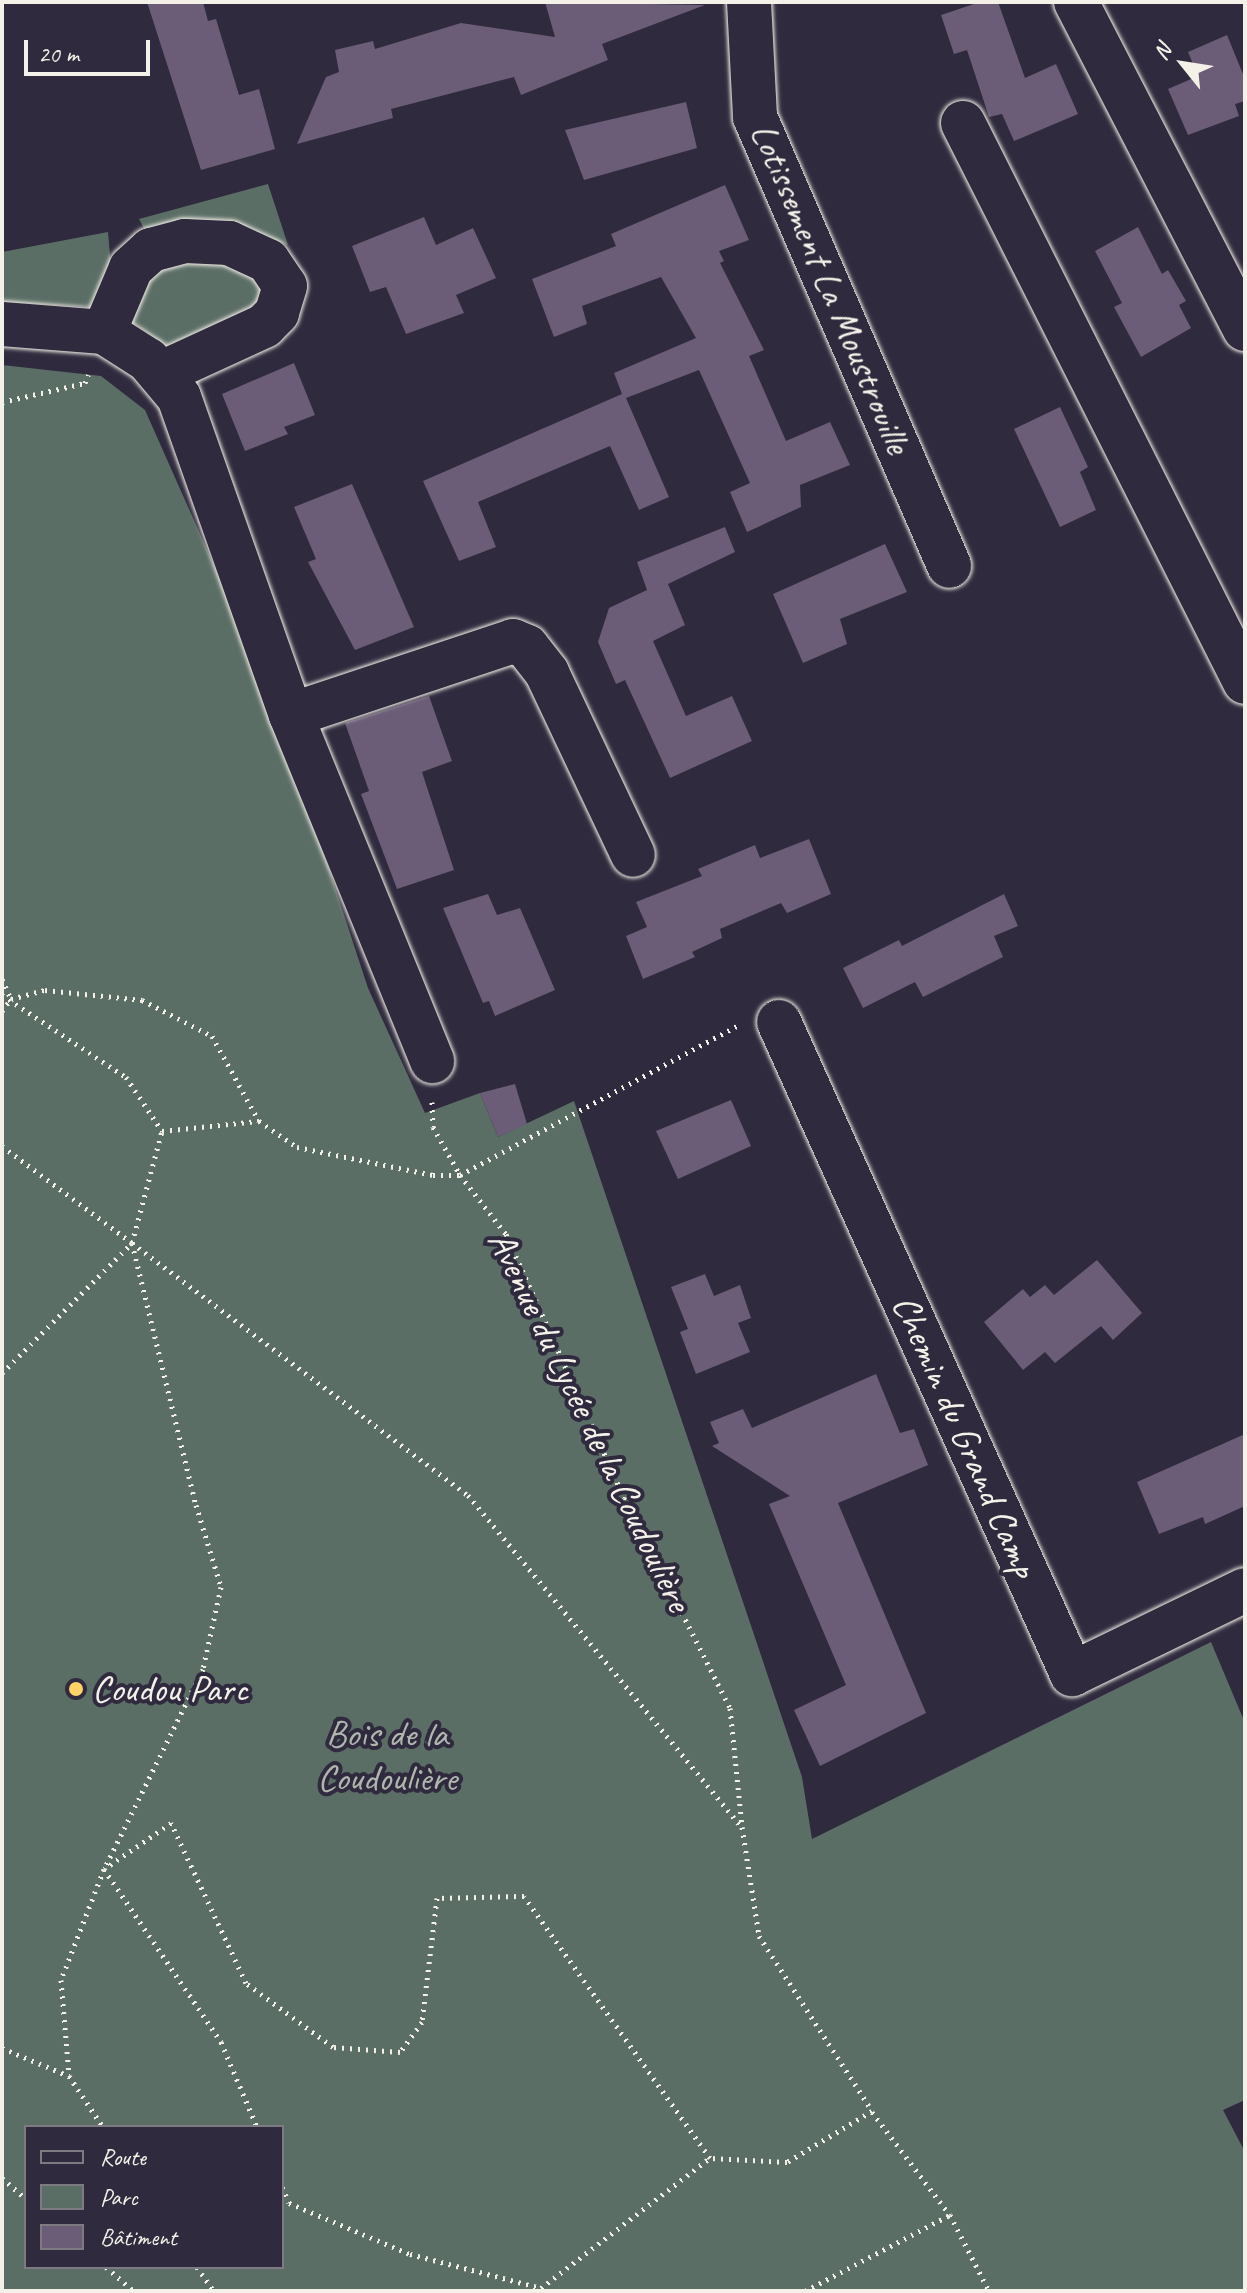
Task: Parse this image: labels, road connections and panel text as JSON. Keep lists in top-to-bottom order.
{
  "streets": {
    "street": ["Lotissement La Moustrouille", "Chemin du Grand Camp"],
    "path": ["Avenue du Lycée de la Coudoulière"]
  },
  "parks": ["Bois de la Coudoulière"],
  "places": ["Coudou Parc"],
  "legend": ["Route", "Parc", "Bâtiment"],
  "scale_bar": "20 m",
  "north": "top left"
}
